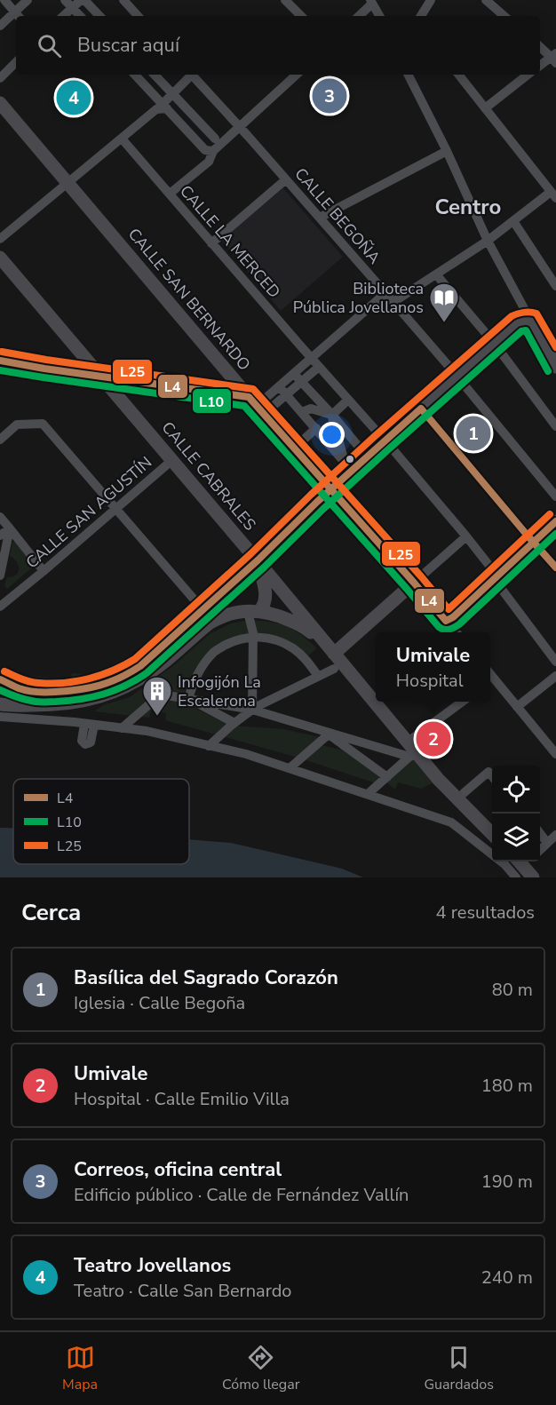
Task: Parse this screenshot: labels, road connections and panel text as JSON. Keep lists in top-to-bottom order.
{
  "streets": {
    "street": [
      "CALLE BEGOÑA",
      "CALLE LA MERCED",
      "CALLE SAN BERNARDO",
      "CALLE CABRALES",
      "CALLE SAN AGUSTÍN"
    ]
  },
  "crossings": [
    ["CALLE CABRALES", "CALLE SAN AGUSTÍN"]
  ],
  "districts": ["Centro"],
  "places": {
    "library": ["Biblioteca Pública Jovellanos"],
    "building": ["Infogijón La Escalerona"]
  },
  "lines": ["transit line L25", "transit line L10", "transit line L4"],
  "legend": ["L4", "L10", "L25"],
  "page": {
    "search": "Buscar aquí",
    "pins": [
      "3",
      "4",
      "1",
      "2"
    ],
    "popup": ["Umivale", "Hospital"],
    "heading": ["Cerca", "4 resultados"],
    "list": [
      {
        "mark": "1",
        "name": "Basílica del Sagrado Corazón",
        "note": "Iglesia · Calle Begoña",
        "value": "80 m"
      },
      {
        "mark": "2",
        "name": "Umivale",
        "note": "Hospital · Calle Emilio Villa",
        "value": "180 m"
      },
      {
        "mark": "3",
        "name": "Correos, oficina central",
        "note": "Edificio público · Calle de Fernández Vallín",
        "value": "190 m"
      },
      {
        "mark": "4",
        "name": "Teatro Jovellanos",
        "note": "Teatro · Calle San Bernardo",
        "value": "240 m"
      }
    ],
    "nav": ["Mapa", "Cómo llegar", "Guardados"]
  }
}
